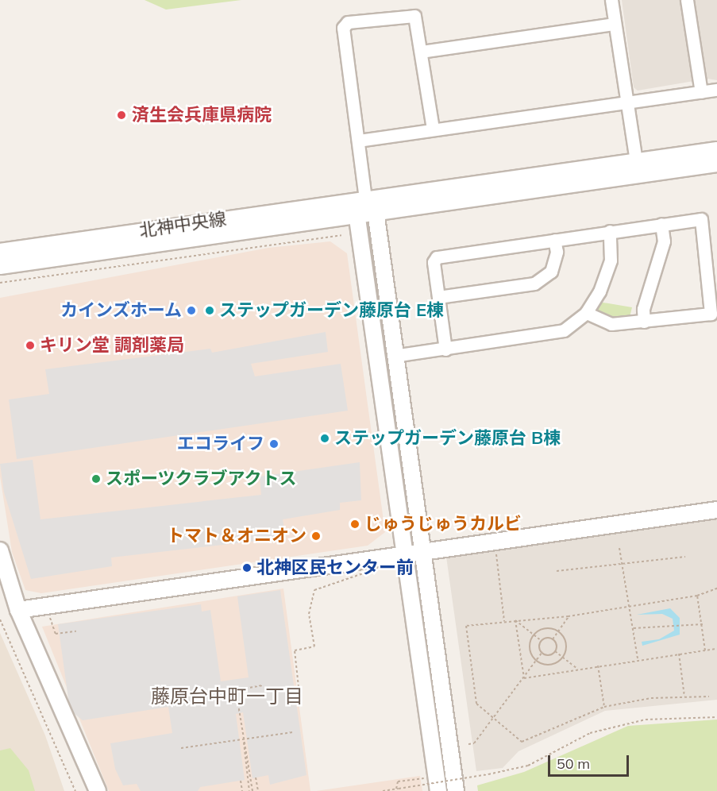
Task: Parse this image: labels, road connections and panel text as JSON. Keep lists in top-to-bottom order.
{
  "streets": {
    "street": ["北神中央線"]
  },
  "districts": ["藤原台中町一丁目"],
  "places": [
    "済生会兵庫県病院",
    "カインズホーム",
    "ステップガーデン藤原台 E棟",
    "キリン堂 調剤薬局",
    "ステップガーデン藤原台 B棟",
    "エコライフ",
    "スポーツクラブアクトス",
    "じゅうじゅうカルビ",
    "トマト＆オニオン",
    "北神区民センター前"
  ],
  "scale_bar": "50 m"
}
